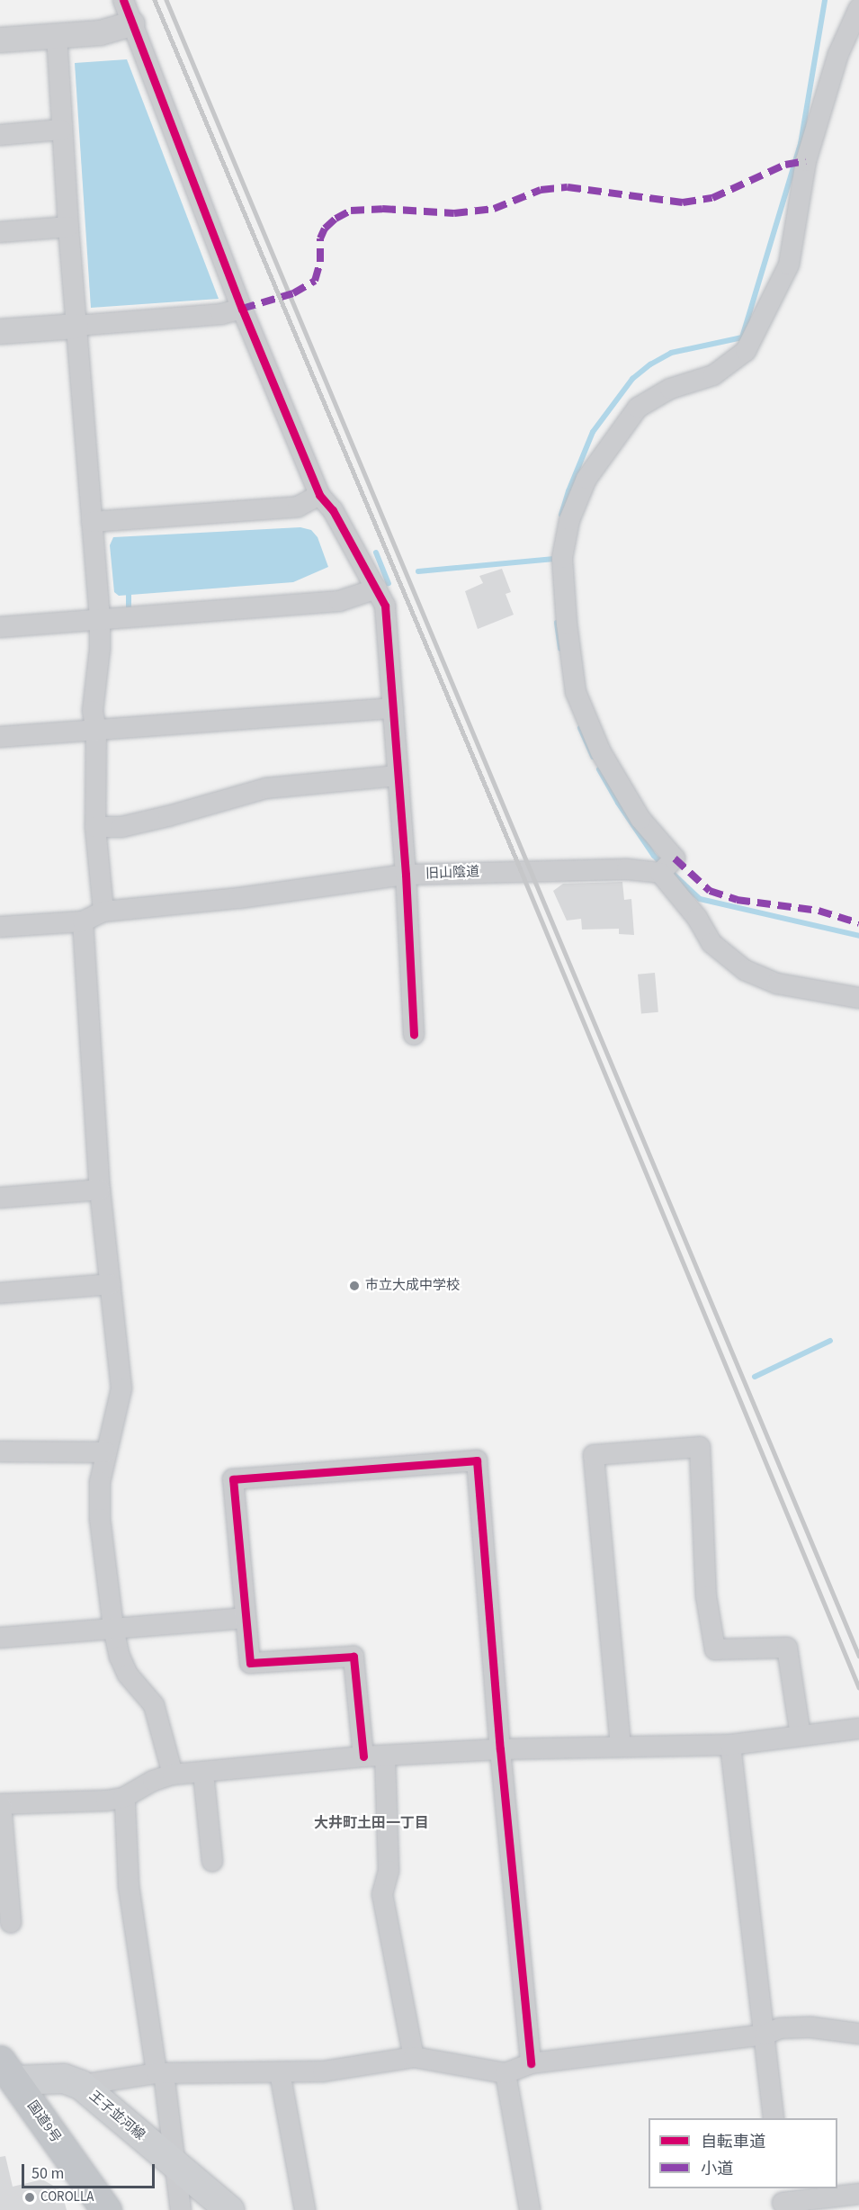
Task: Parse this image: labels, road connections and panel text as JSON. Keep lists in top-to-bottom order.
{
  "streets": {
    "highway": ["国道9号"],
    "main road": ["王子並河線"],
    "street": ["旧山陰道"]
  },
  "crossings": [
    ["王子並河線", "国道9号"]
  ],
  "districts": ["大井町土田一丁目"],
  "places": ["市立大成中学校", "COROLLA"],
  "legend": ["自転車道", "小道"],
  "scale_bar": "50 m"
}
